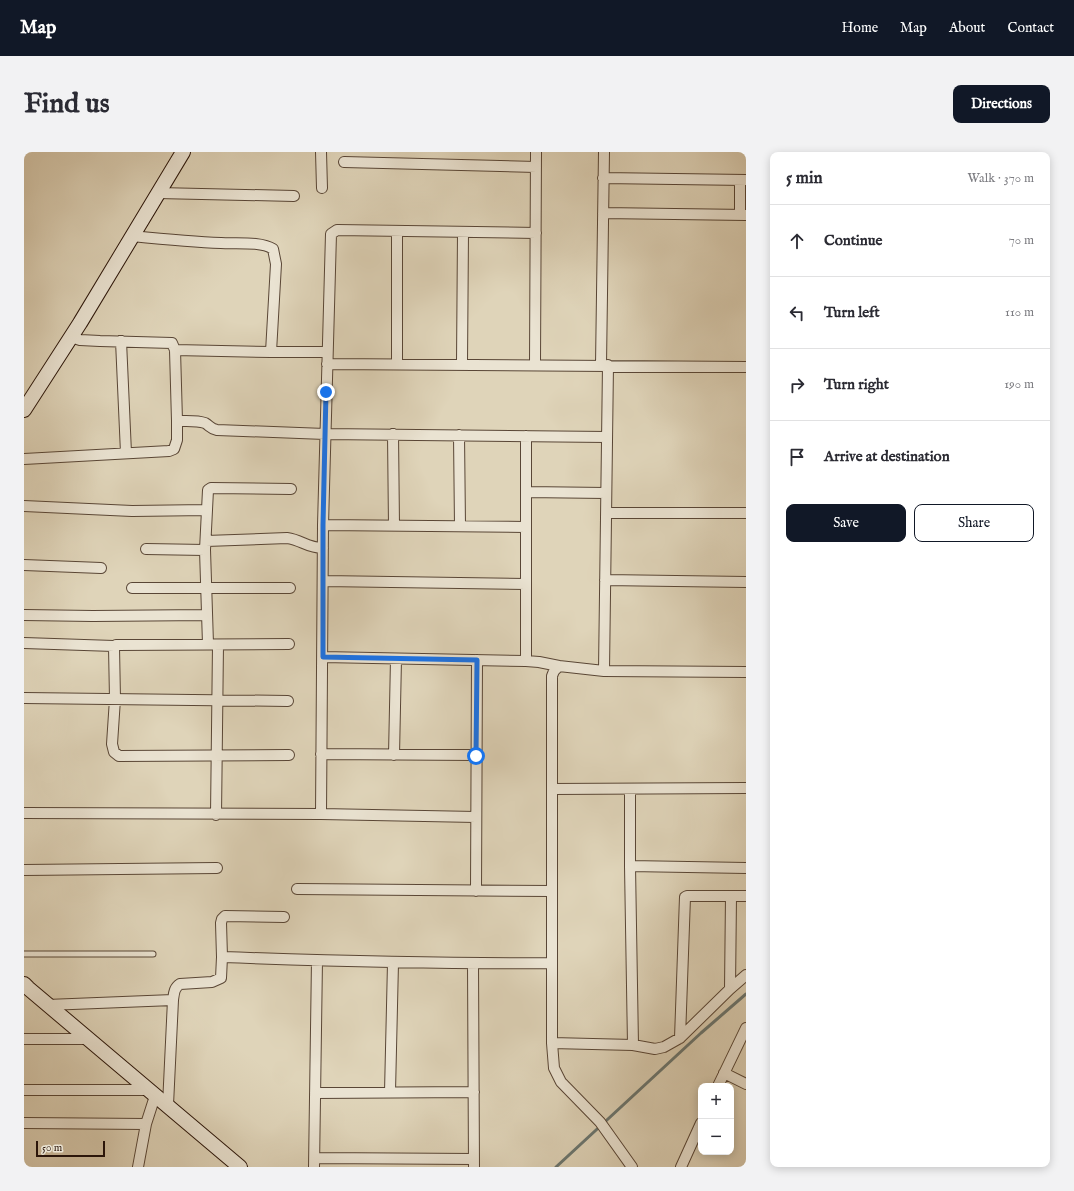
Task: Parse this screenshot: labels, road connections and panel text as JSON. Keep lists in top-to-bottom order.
{
  "scale_bar": "50 m",
  "page": {
    "header": "Map",
    "nav": [
      "Home",
      "Map",
      "About",
      "Contact"
    ],
    "buttons": [
      "Directions",
      ["Save", "Share"]
    ],
    "title": "Find us",
    "heading": ["5 min", "Walk · 370 m"],
    "list": [
      ["Continue", "70 m"],
      ["Turn left", "110 m"],
      ["Turn right", "190 m"],
      "Arrive at destination"
    ],
    "map_buttons": ["+", "−"],
    "scale": "50 m"
  }
}
